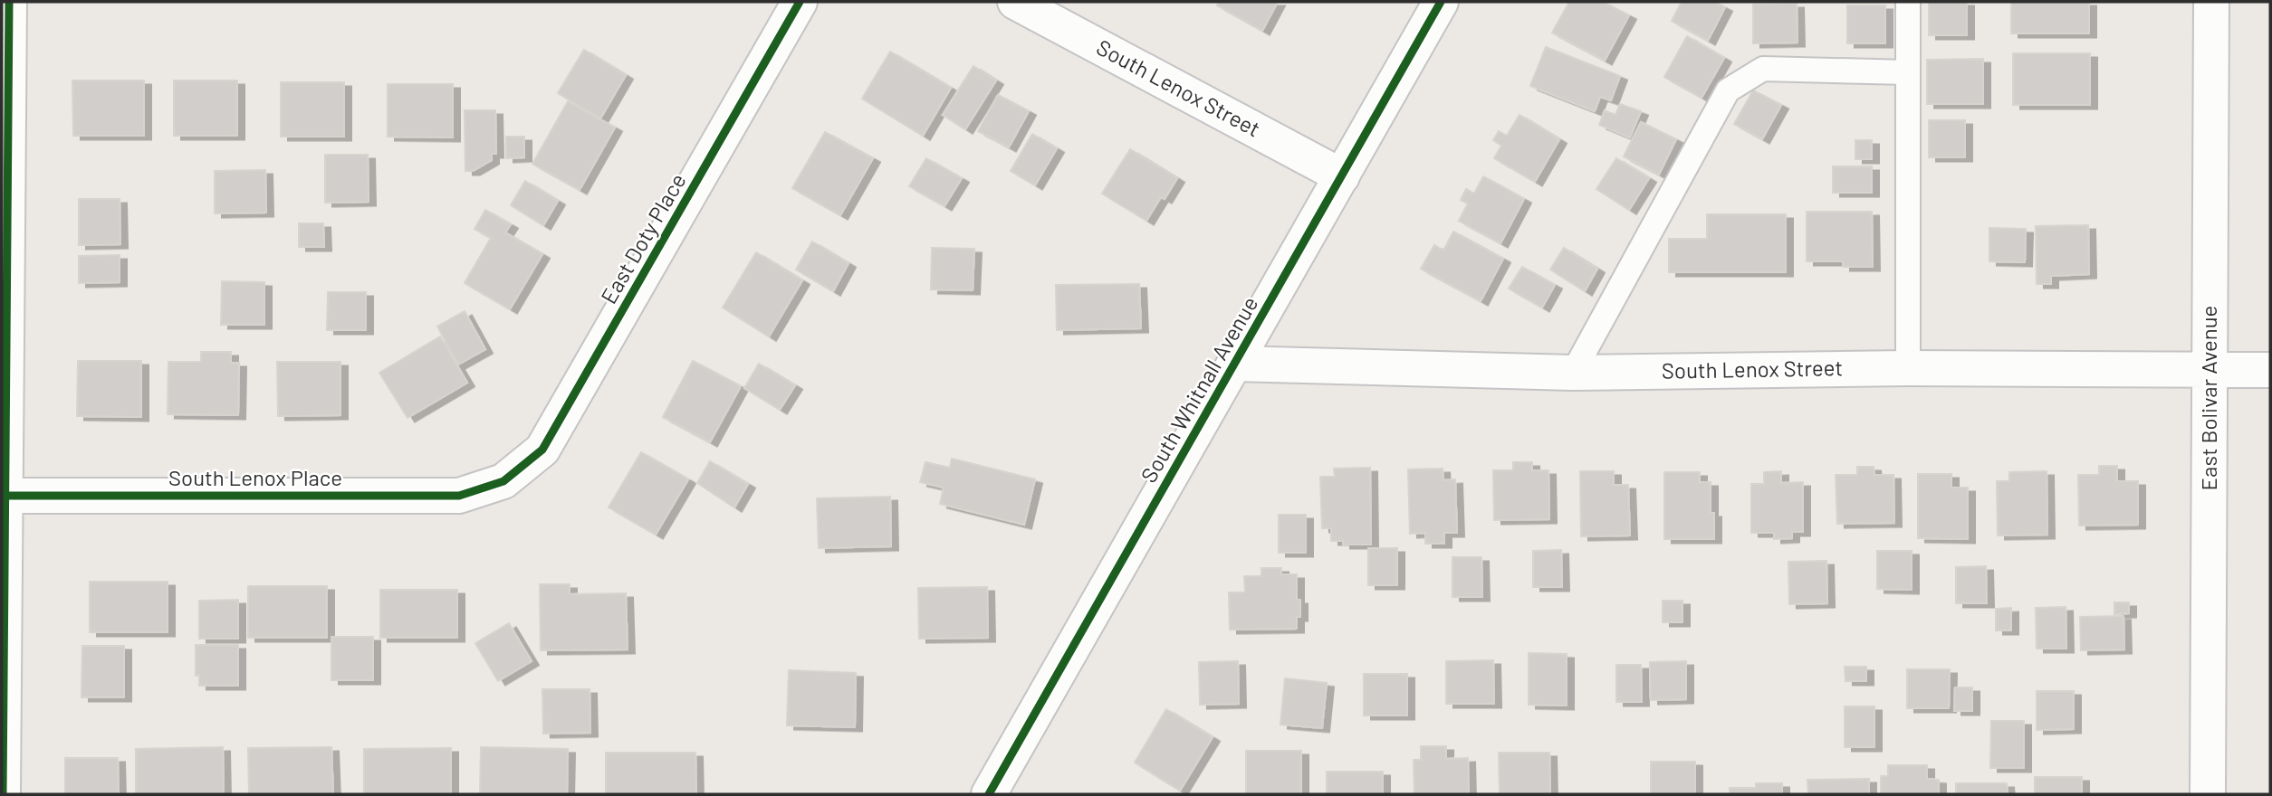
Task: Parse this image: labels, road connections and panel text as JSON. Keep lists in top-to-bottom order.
{
  "streets": {
    "street": [
      "South Lenox Street",
      "East Doty Place",
      "South Whitnall Avenue",
      "East Bolivar Avenue",
      "South Lenox Place"
    ]
  },
  "crossings": [
    ["South Lenox Street", "South Whitnall Avenue"],
    ["South Lenox Street", "East Bolivar Avenue"],
    ["East Doty Place", "South Lenox Place"]
  ]
}
